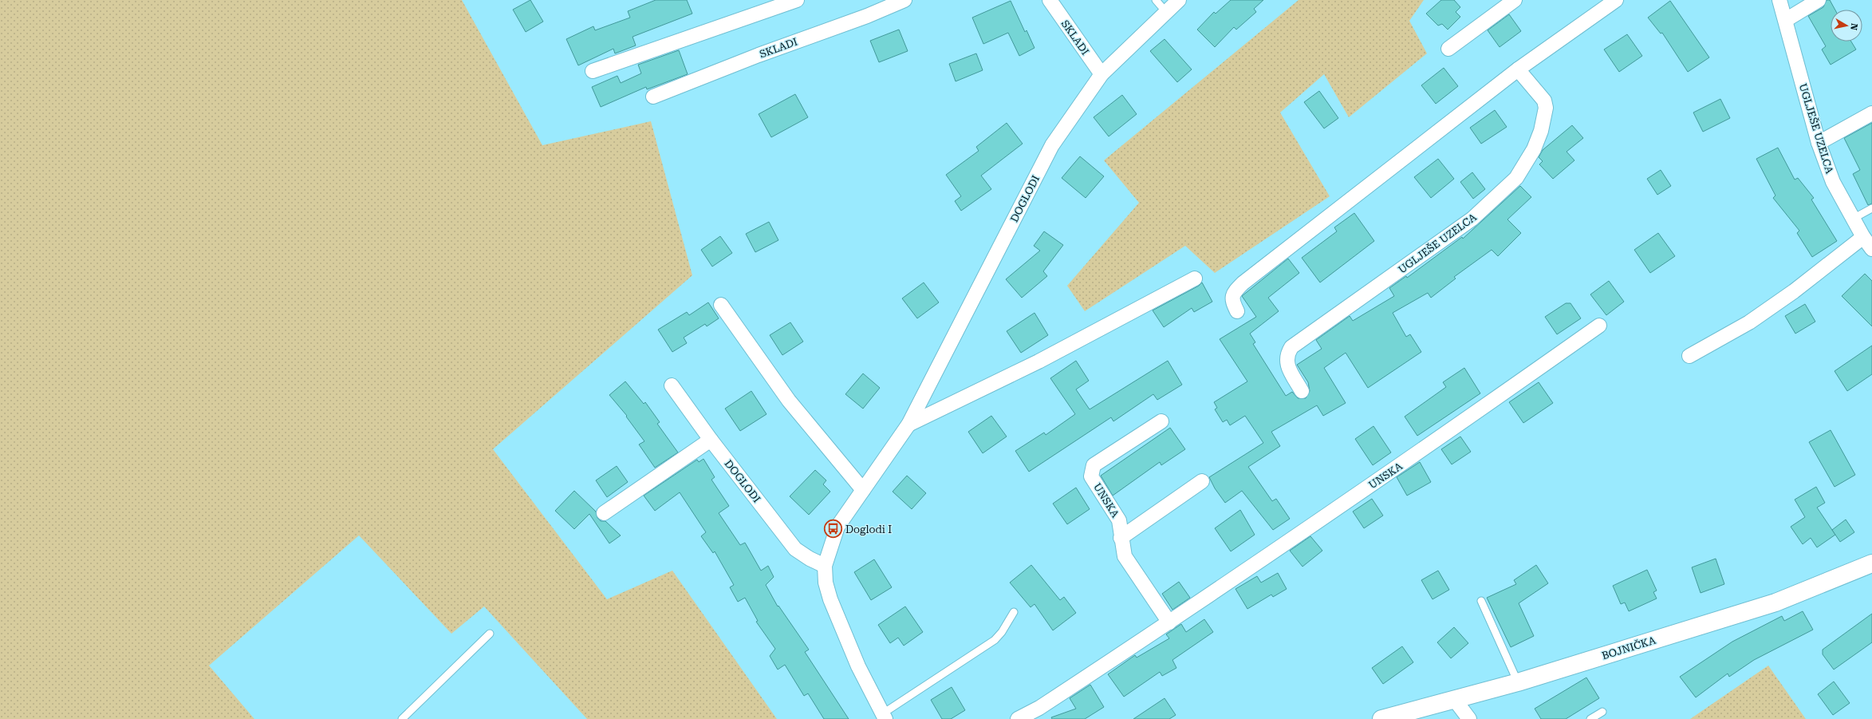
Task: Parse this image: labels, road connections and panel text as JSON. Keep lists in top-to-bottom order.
{
  "streets": {
    "main road": ["BOJNIČKA"],
    "street": [
      "SKLADI",
      "UGLJEŠE UZELCA",
      "DOGLODI",
      "UNSKA"
    ]
  },
  "crossings": [
    ["SKLADI", "DOGLODI"]
  ],
  "places": {
    "bus stop": ["Doglodi I"]
  },
  "north": "right"
}
